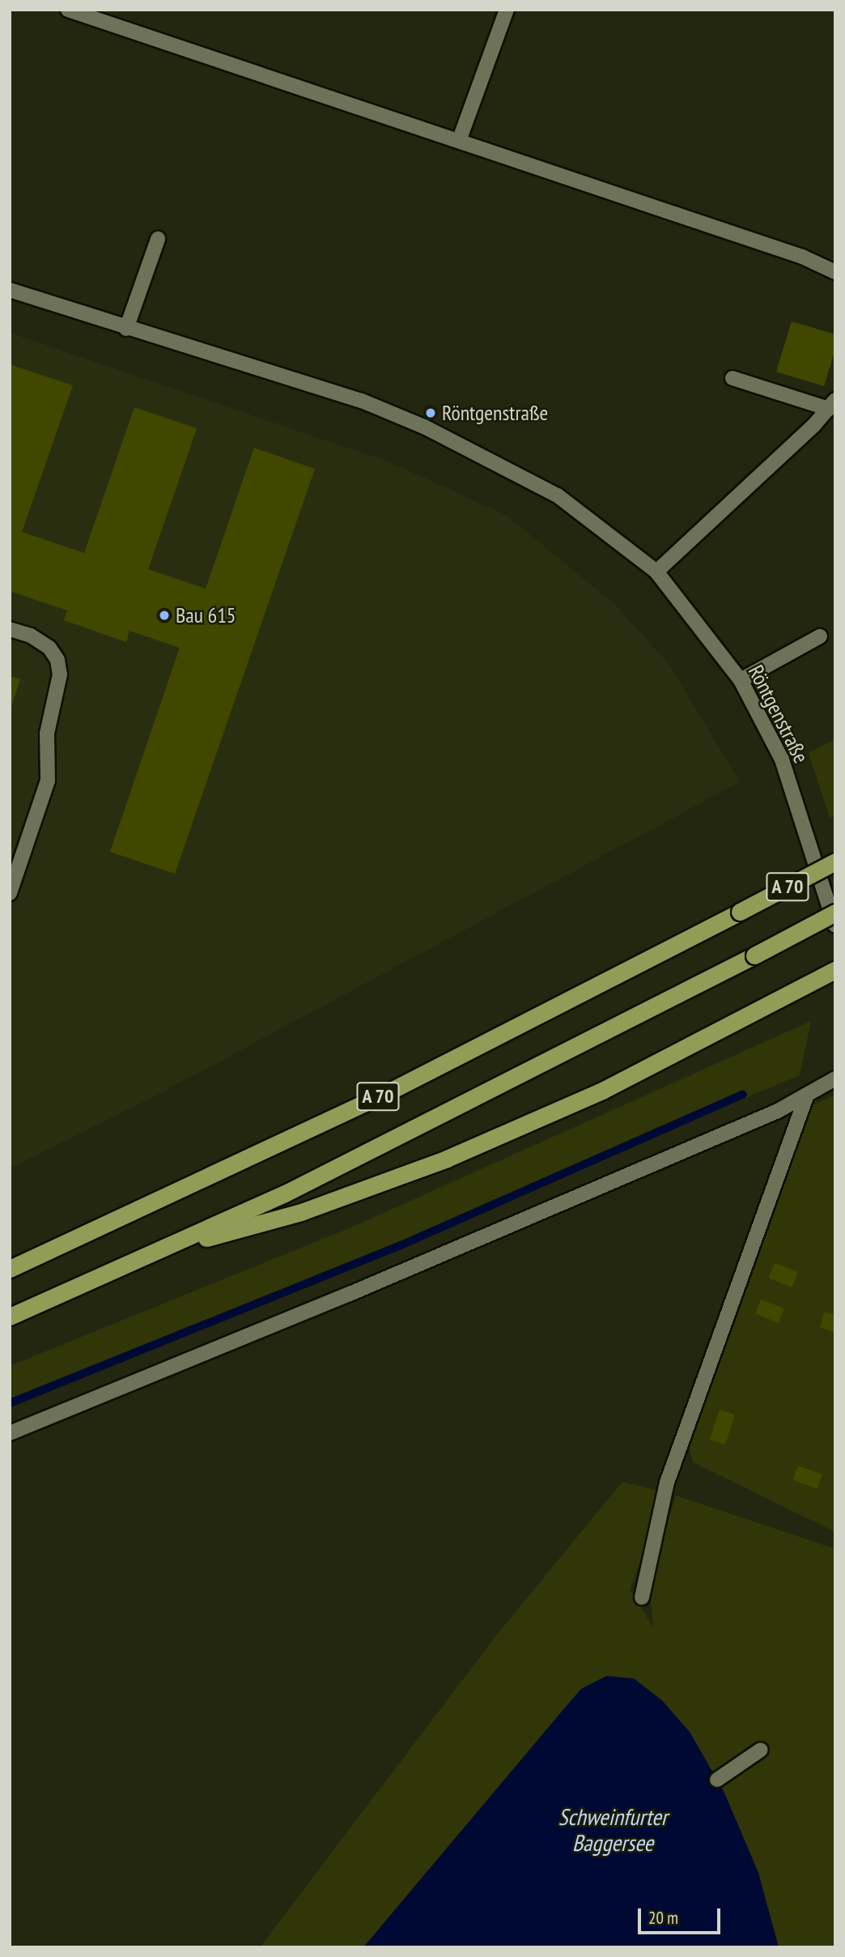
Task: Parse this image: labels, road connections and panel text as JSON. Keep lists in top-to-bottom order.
{
  "streets": {
    "highway": ["A 70"],
    "street": ["Röntgenstraße"]
  },
  "water": ["Schweinfurter Baggersee"],
  "places": ["Röntgenstraße", "Bau 615"],
  "scale_bar": "20 m"
}
